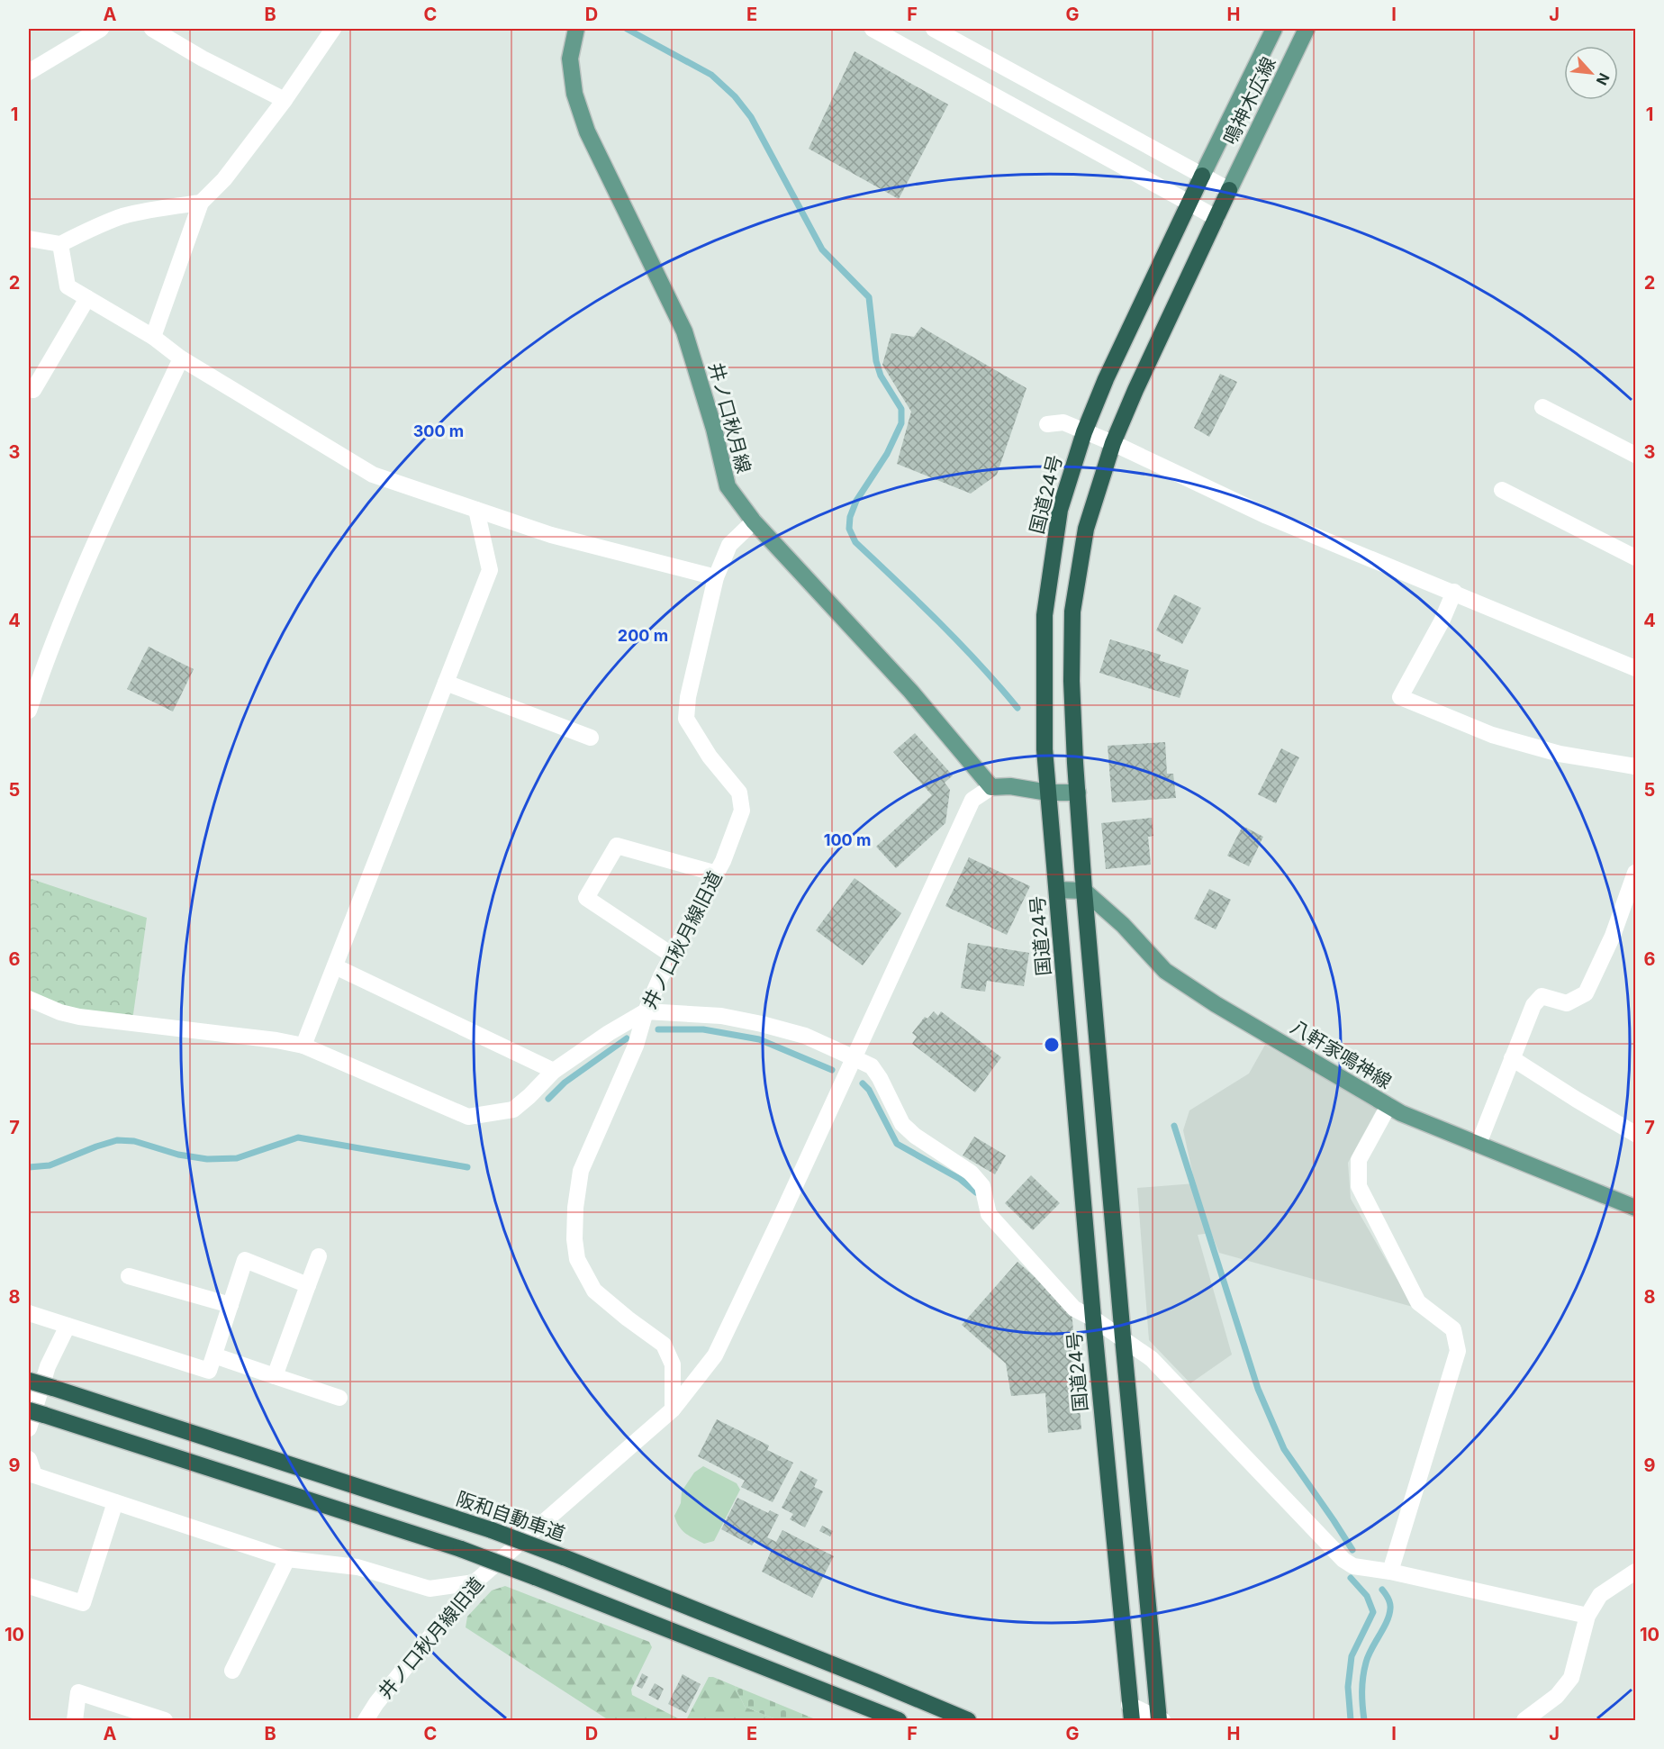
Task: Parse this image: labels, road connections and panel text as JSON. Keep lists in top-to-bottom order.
{
  "streets": {
    "highway": ["国道24号", "阪和自動車道"],
    "main road": ["鳴神木広線", "井ノ口秋月線", "八軒家鳴神線"],
    "street": ["井ノ口秋月線旧道"]
  },
  "crossings": [
    ["鳴神木広線", "国道24号"],
    ["井ノ口秋月線", "井ノ口秋月線旧道"]
  ],
  "north": "bottom right",
  "grid": {
    "columns": [
      "A",
      "B",
      "C",
      "D",
      "E",
      "F",
      "G",
      "H",
      "I",
      "J"
    ],
    "rows": [
      "1",
      "2",
      "3",
      "4",
      "5",
      "6",
      "7",
      "8",
      "9",
      "10"
    ]
  },
  "rings": ["300 m", "200 m", "100 m"]
}
